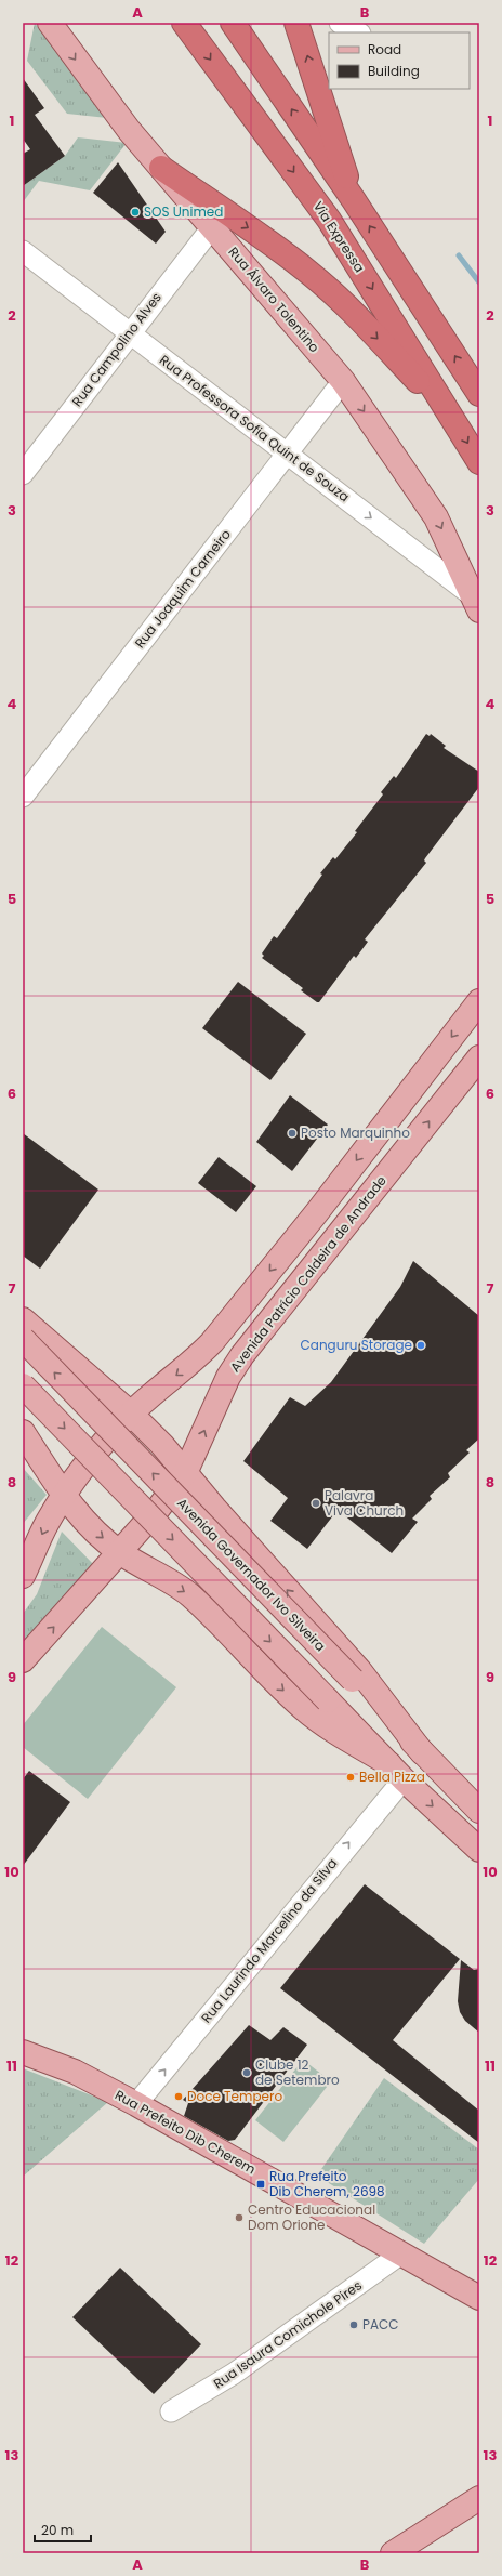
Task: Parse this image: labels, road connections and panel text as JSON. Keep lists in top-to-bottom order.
{
  "streets": {
    "highway": ["Via Expressa"],
    "main road": [
      "Rua Álvaro Tolentino",
      "Avenida Patrício Caldeira de Andrade",
      "Avenida Governador Ivo Silveira",
      "Rua Prefeito Dib Cherem"
    ],
    "street": [
      "Rua Campolino Alves",
      "Rua Professora Sofia Quint de Souza",
      "Rua Joaquim Carneiro",
      "Rua Laurindo Marcelino da Silva",
      "Rua Isaura Comichole Pires"
    ]
  },
  "crossings": [
    ["Rua Álvaro Tolentino", "Rua Campolino Alves"],
    ["Rua Álvaro Tolentino", "Rua Professora Sofia Quint de Souza"],
    ["Rua Álvaro Tolentino", "Rua Joaquim Carneiro"],
    ["Rua Campolino Alves", "Rua Professora Sofia Quint de Souza"],
    ["Rua Professora Sofia Quint de Souza", "Rua Joaquim Carneiro"],
    ["Rua Laurindo Marcelino da Silva", "Rua Prefeito Dib Cherem"],
    ["Rua Prefeito Dib Cherem", "Rua Isaura Comichole Pires"]
  ],
  "one_way": ["Rua Álvaro Tolentino", "Rua Professora Sofia Quint de Souza", "Rua Laurindo Marcelino da Silva"],
  "places": {
    "other": [
      "SOS Unimed",
      "Posto Marquinho",
      "Canguru Storage",
      "Palavra Viva Church",
      "Bella Pizza",
      "Clube 12 de Setembro",
      "Doce Tempero",
      "Centro Educacional Dom Orione",
      "PACC"
    ],
    "transit": ["Rua Prefeito Dib Cherem, 2698"]
  },
  "legend": ["Road", "Building"],
  "scale_bar": "20 m",
  "grid": {
    "columns": ["A", "B"],
    "rows": [
      "1",
      "2",
      "3",
      "4",
      "5",
      "6",
      "7",
      "8",
      "9",
      "10",
      "11",
      "12",
      "13"
    ]
  }
}
